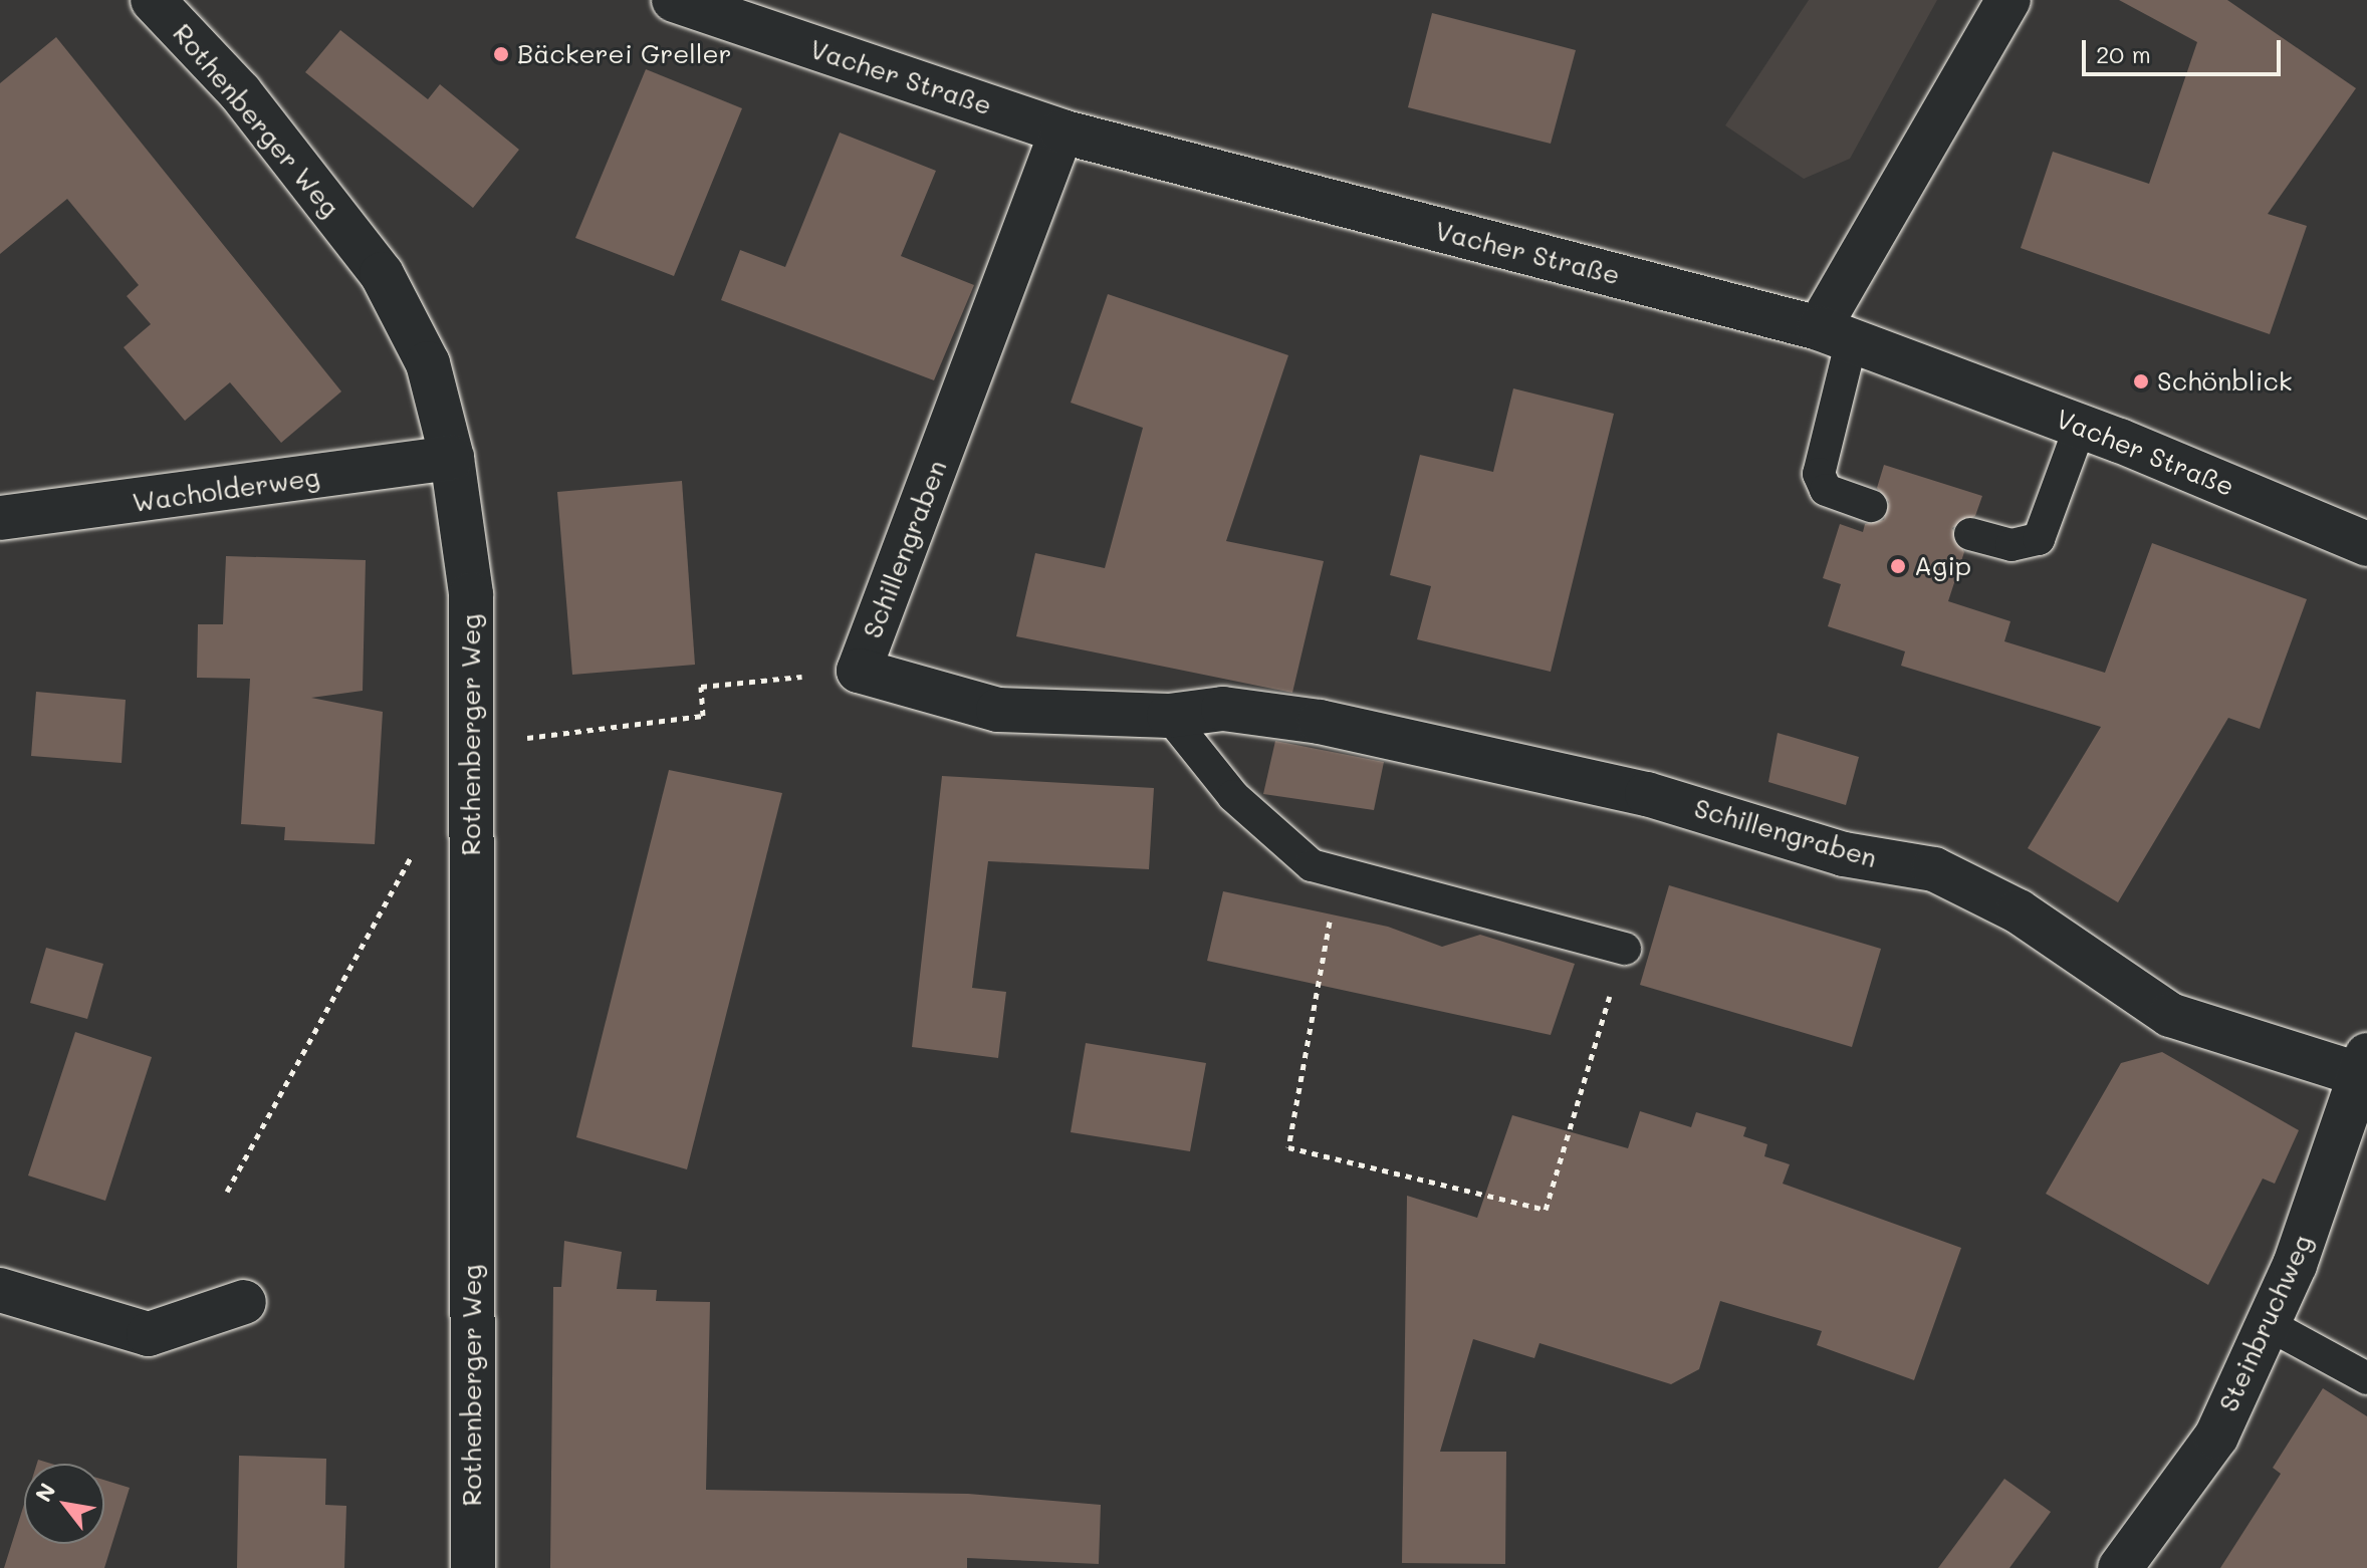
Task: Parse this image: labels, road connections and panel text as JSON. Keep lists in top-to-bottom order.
{
  "streets": {
    "street": [
      "Vacher Straße",
      "Rothenberger Weg",
      "Wacholderweg",
      "Schillengraben",
      "Steinbruchweg"
    ]
  },
  "crossings": [
    ["Vacher Straße", "Schillengraben"],
    ["Rothenberger Weg", "Wacholderweg"],
    ["Schillengraben", "Steinbruchweg"]
  ],
  "places": ["Bäckerei Greller", "Schönblick", "Agip"],
  "scale_bar": "20 m",
  "north": "top left"
}
